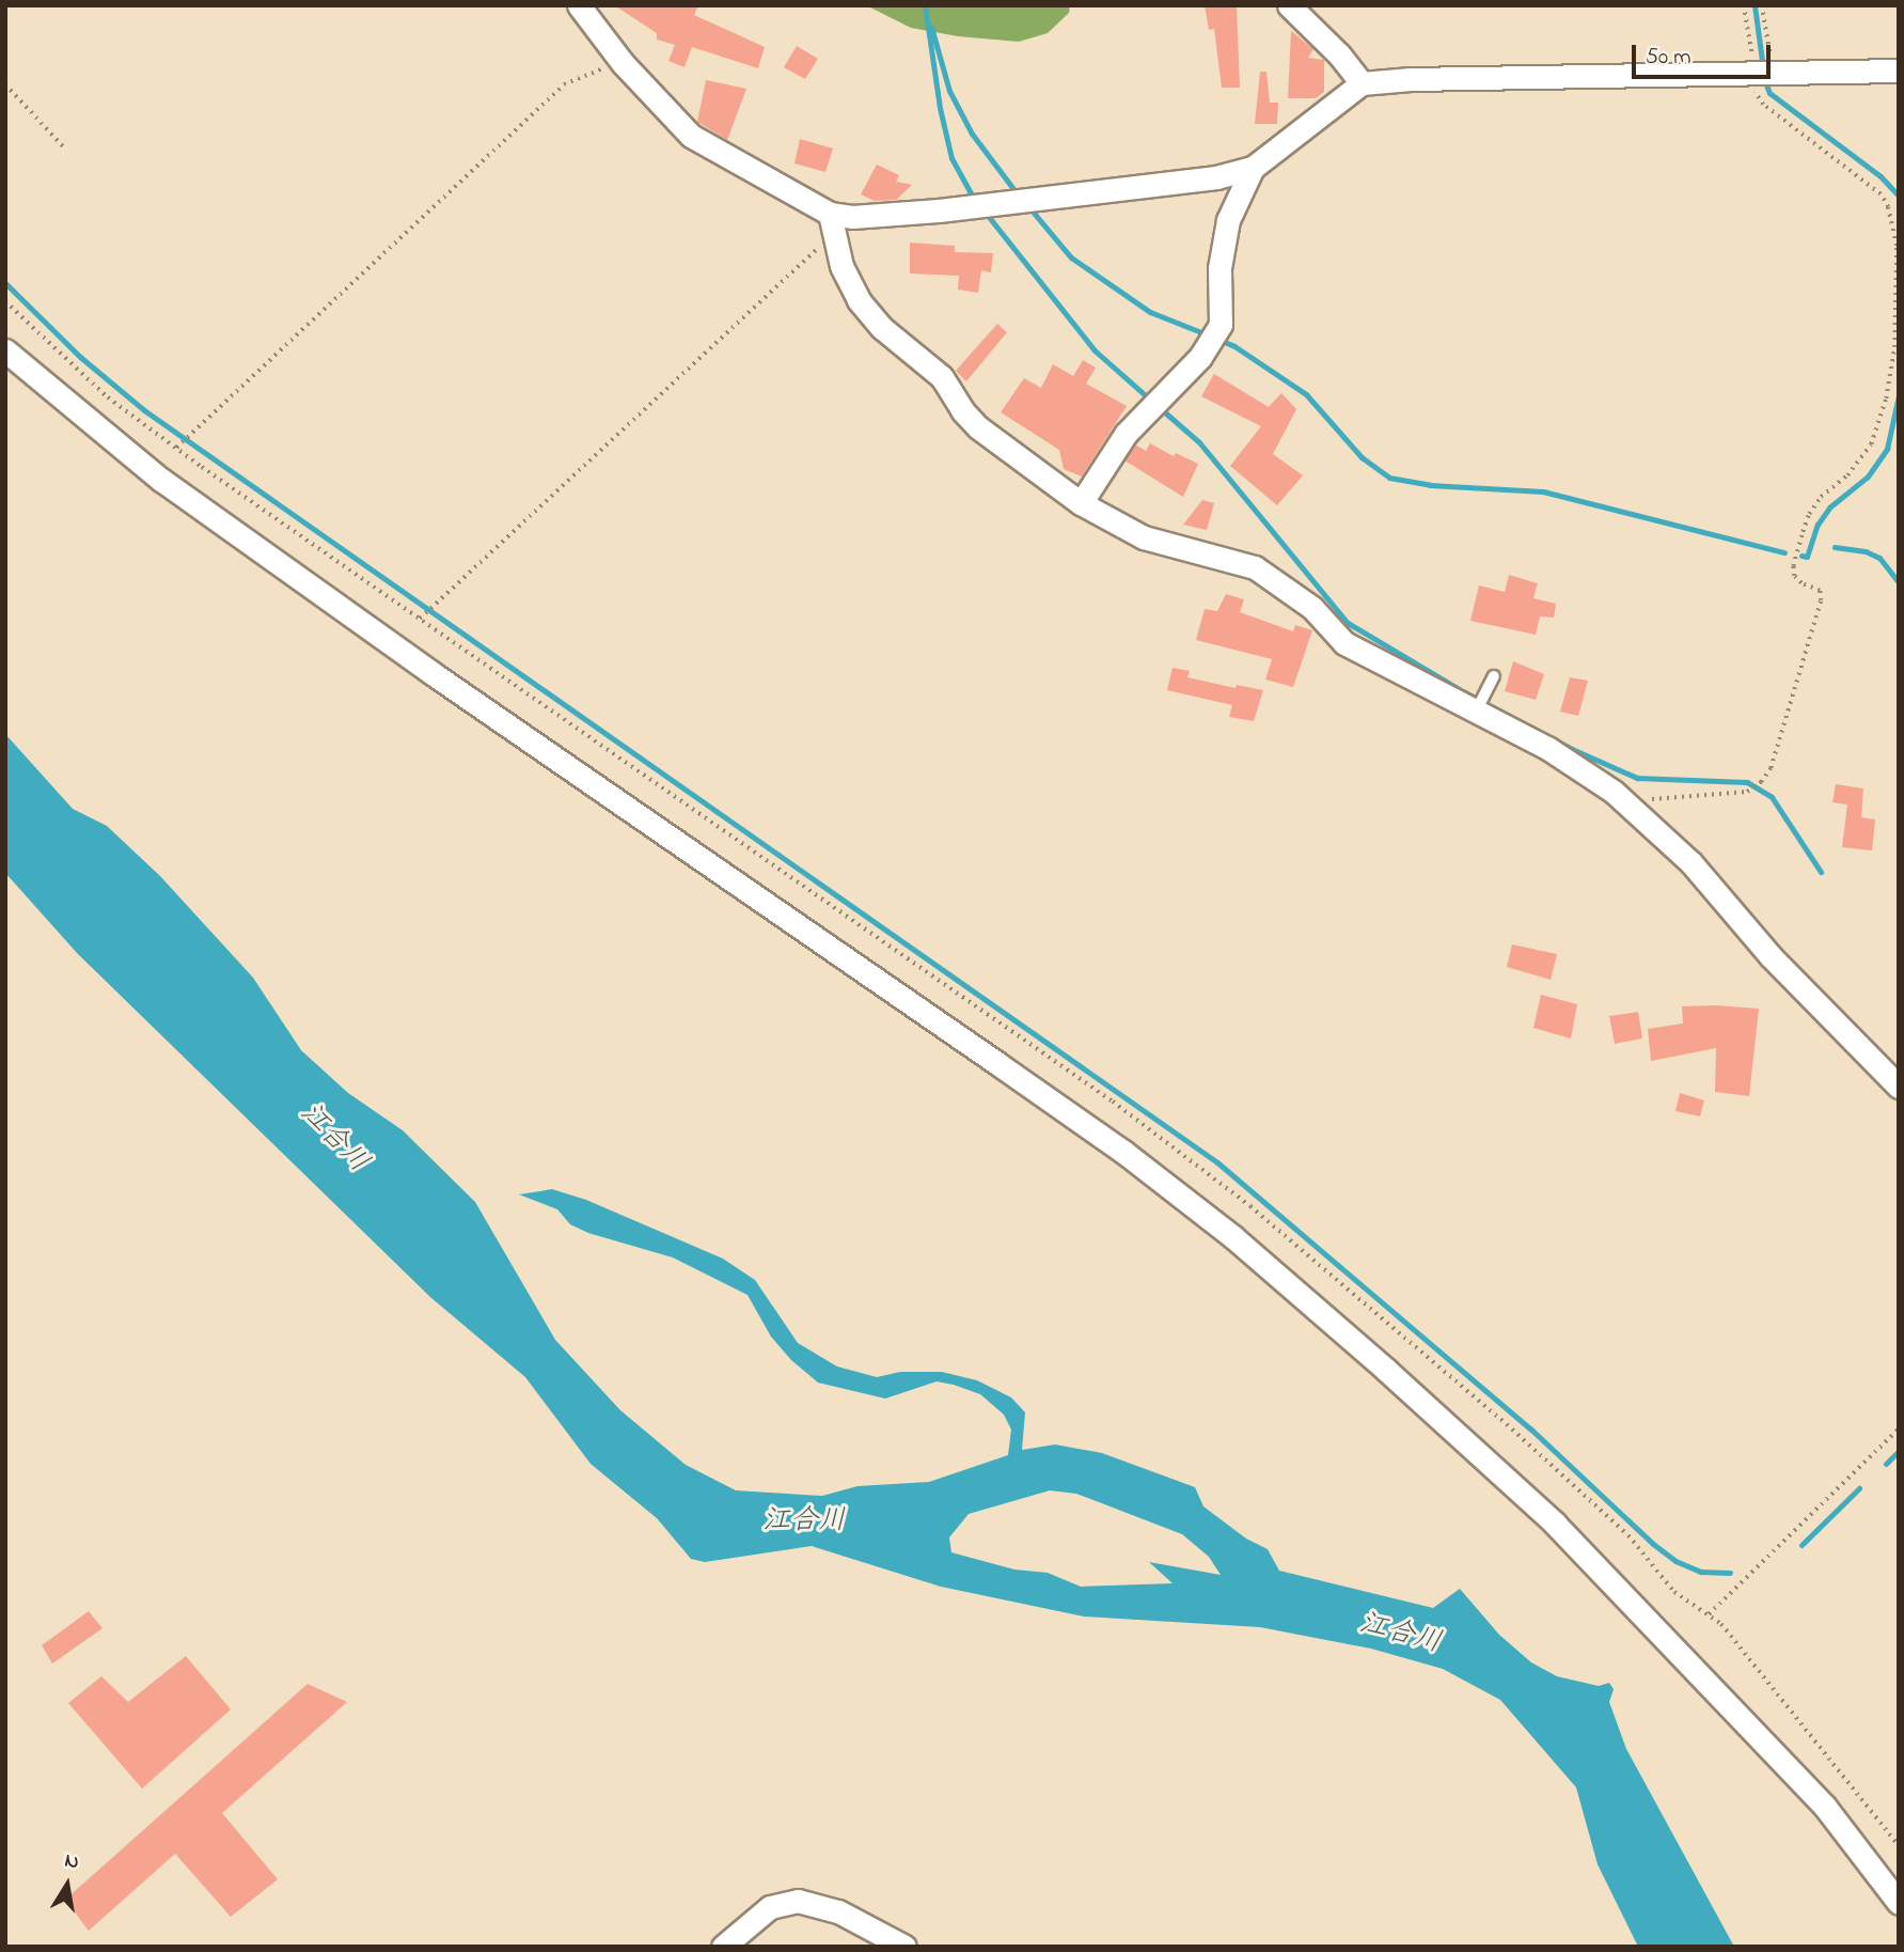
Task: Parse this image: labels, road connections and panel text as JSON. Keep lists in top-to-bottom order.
{
  "water": ["江合川"],
  "scale_bar": "50 m",
  "north": "top"
}
